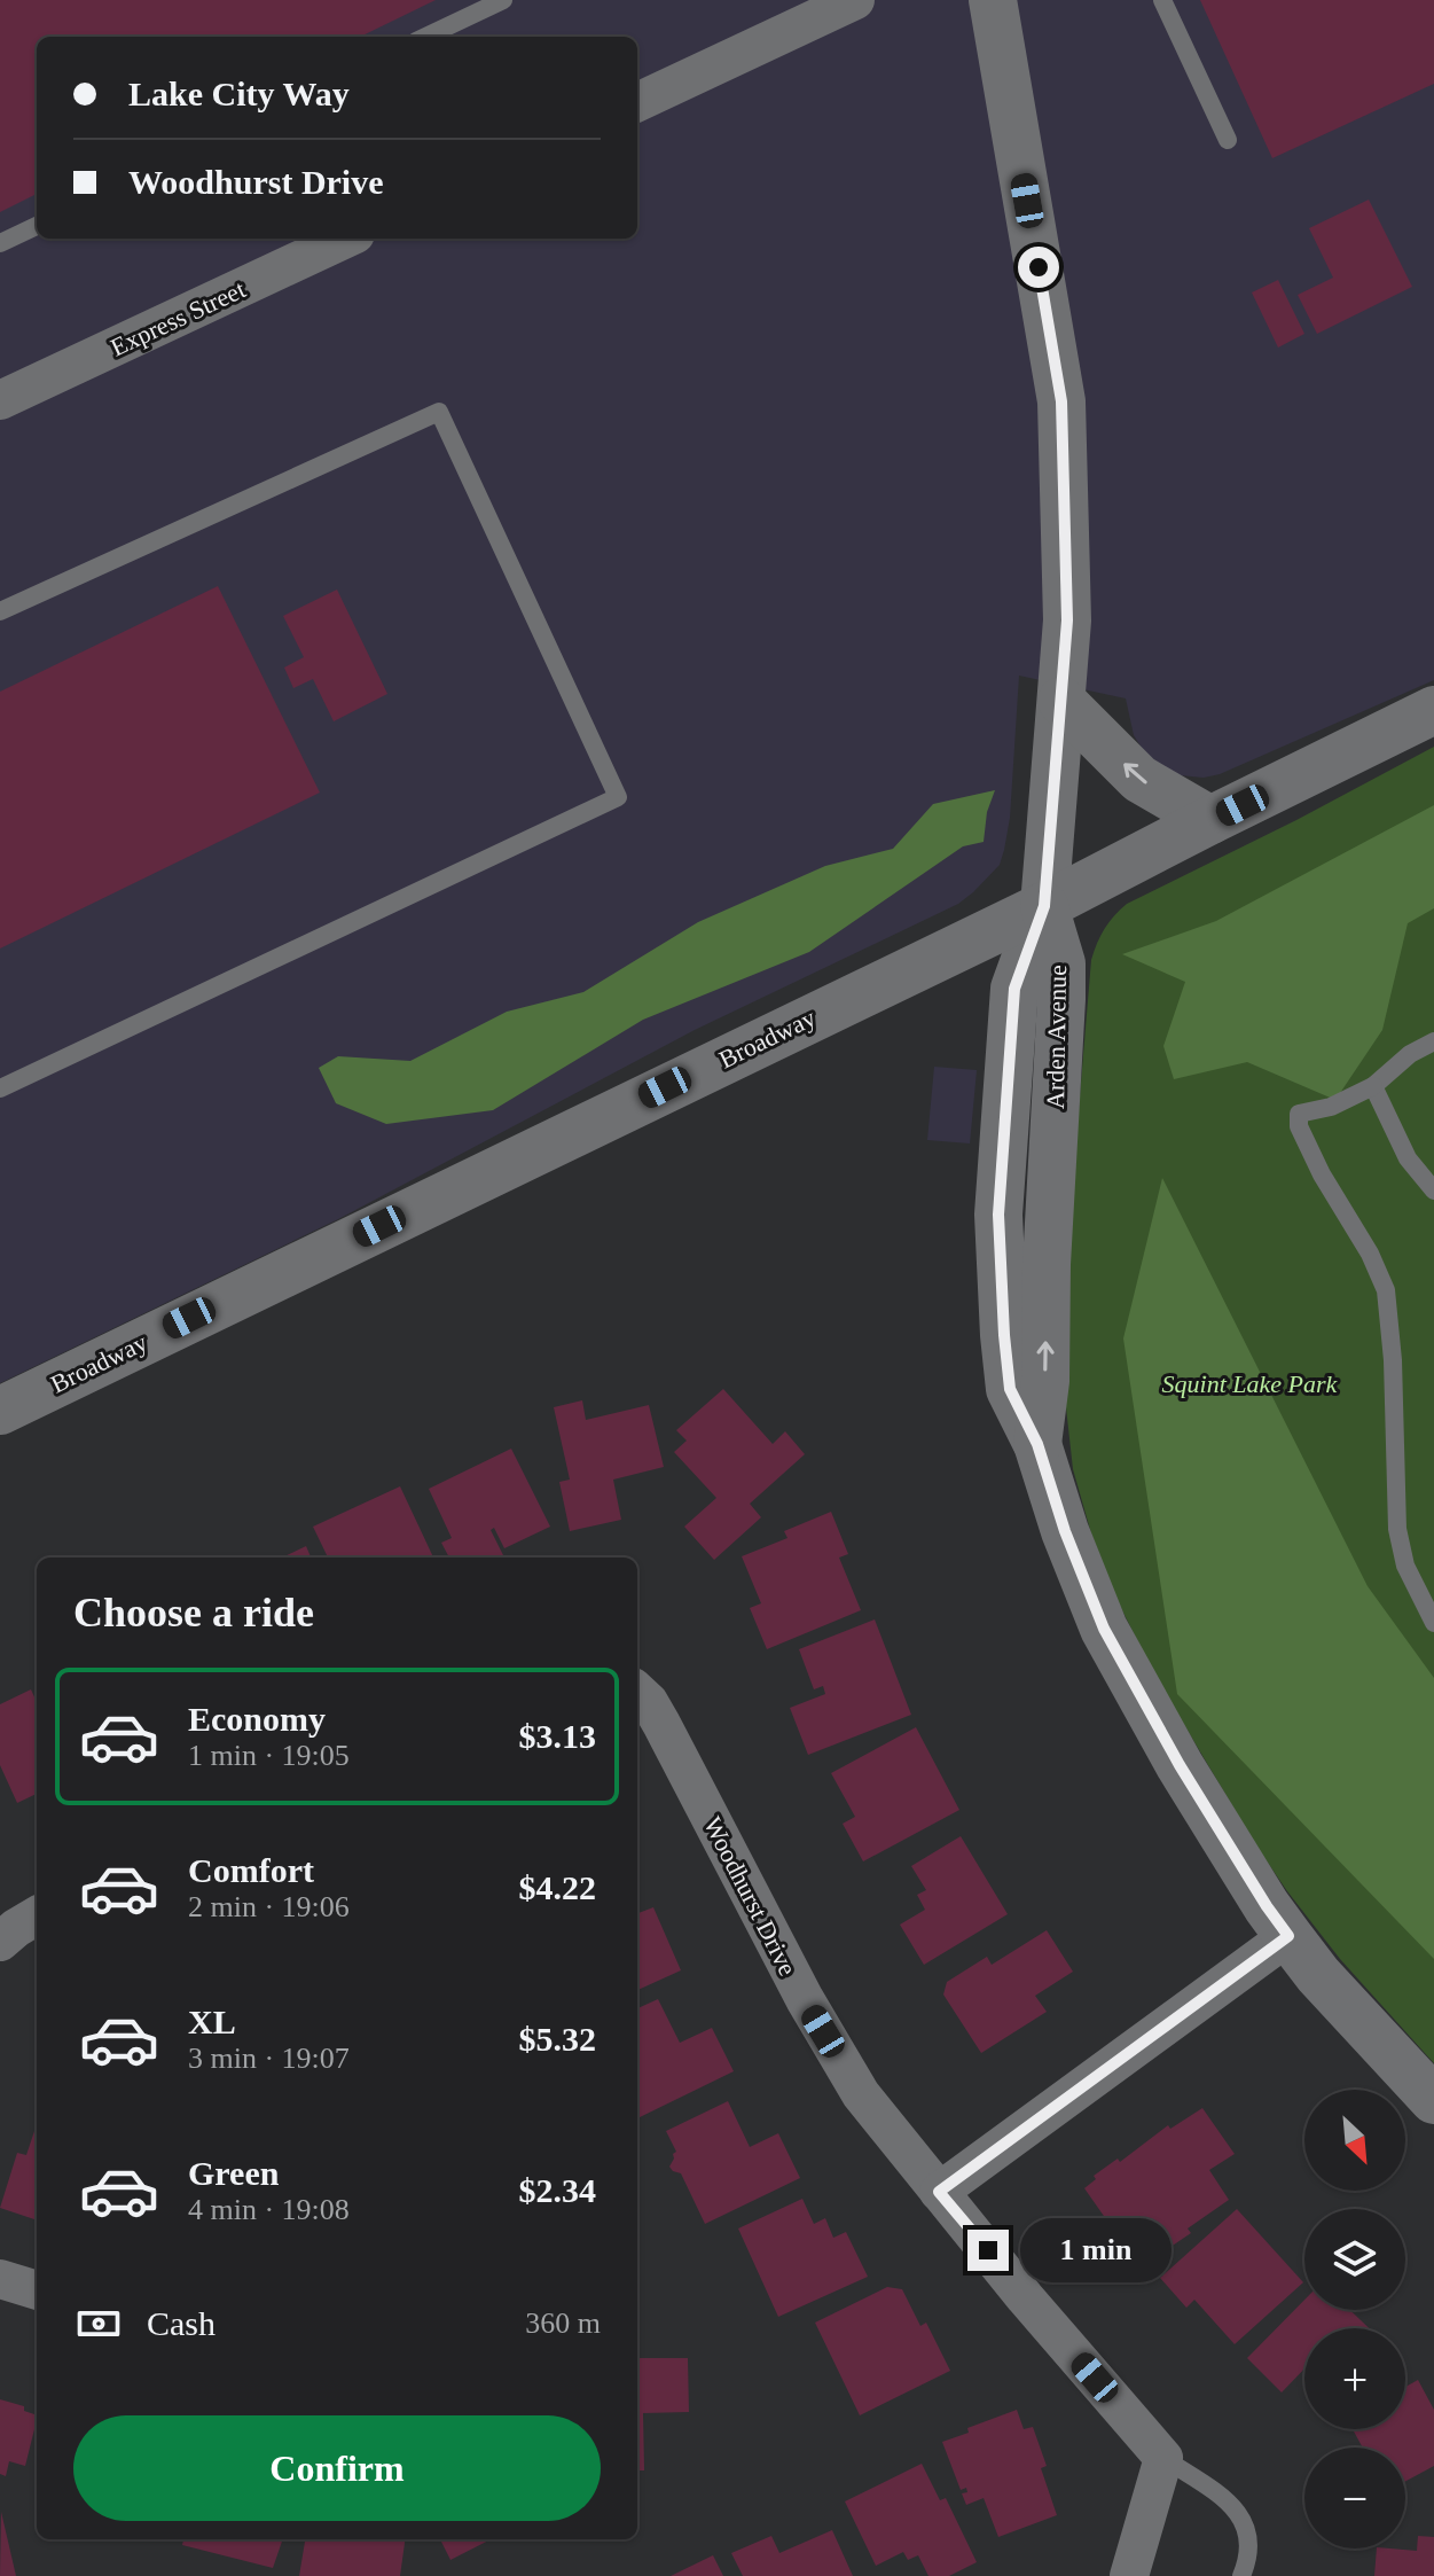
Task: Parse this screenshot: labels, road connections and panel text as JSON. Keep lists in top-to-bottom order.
{
  "streets": {
    "street": [
      "Express Street",
      "Arden Avenue",
      "Broadway",
      "Woodhurst Drive"
    ]
  },
  "crossings": [
    ["Arden Avenue", "Broadway"]
  ],
  "parks": ["Squint Lake Park"],
  "north": "bottom right",
  "page": {
    "banner": ["Lake City Way", "Woodhurst Drive"],
    "heading": "Choose a ride",
    "list": [
      {
        "name": "Economy",
        "note": "1 min · 19:05",
        "value": "$3.13"
      },
      {
        "name": "Comfort",
        "note": "2 min · 19:06",
        "value": "$4.22"
      },
      {
        "name": "XL",
        "note": "3 min · 19:07",
        "value": "$5.32"
      },
      {
        "name": "Green",
        "note": "4 min · 19:08",
        "value": "$2.34"
      }
    ],
    "map_buttons": ["+", "−"],
    "bubble": "1 min",
    "pay": ["Cash", "360 m"],
    "buttons": "Confirm"
  }
}
